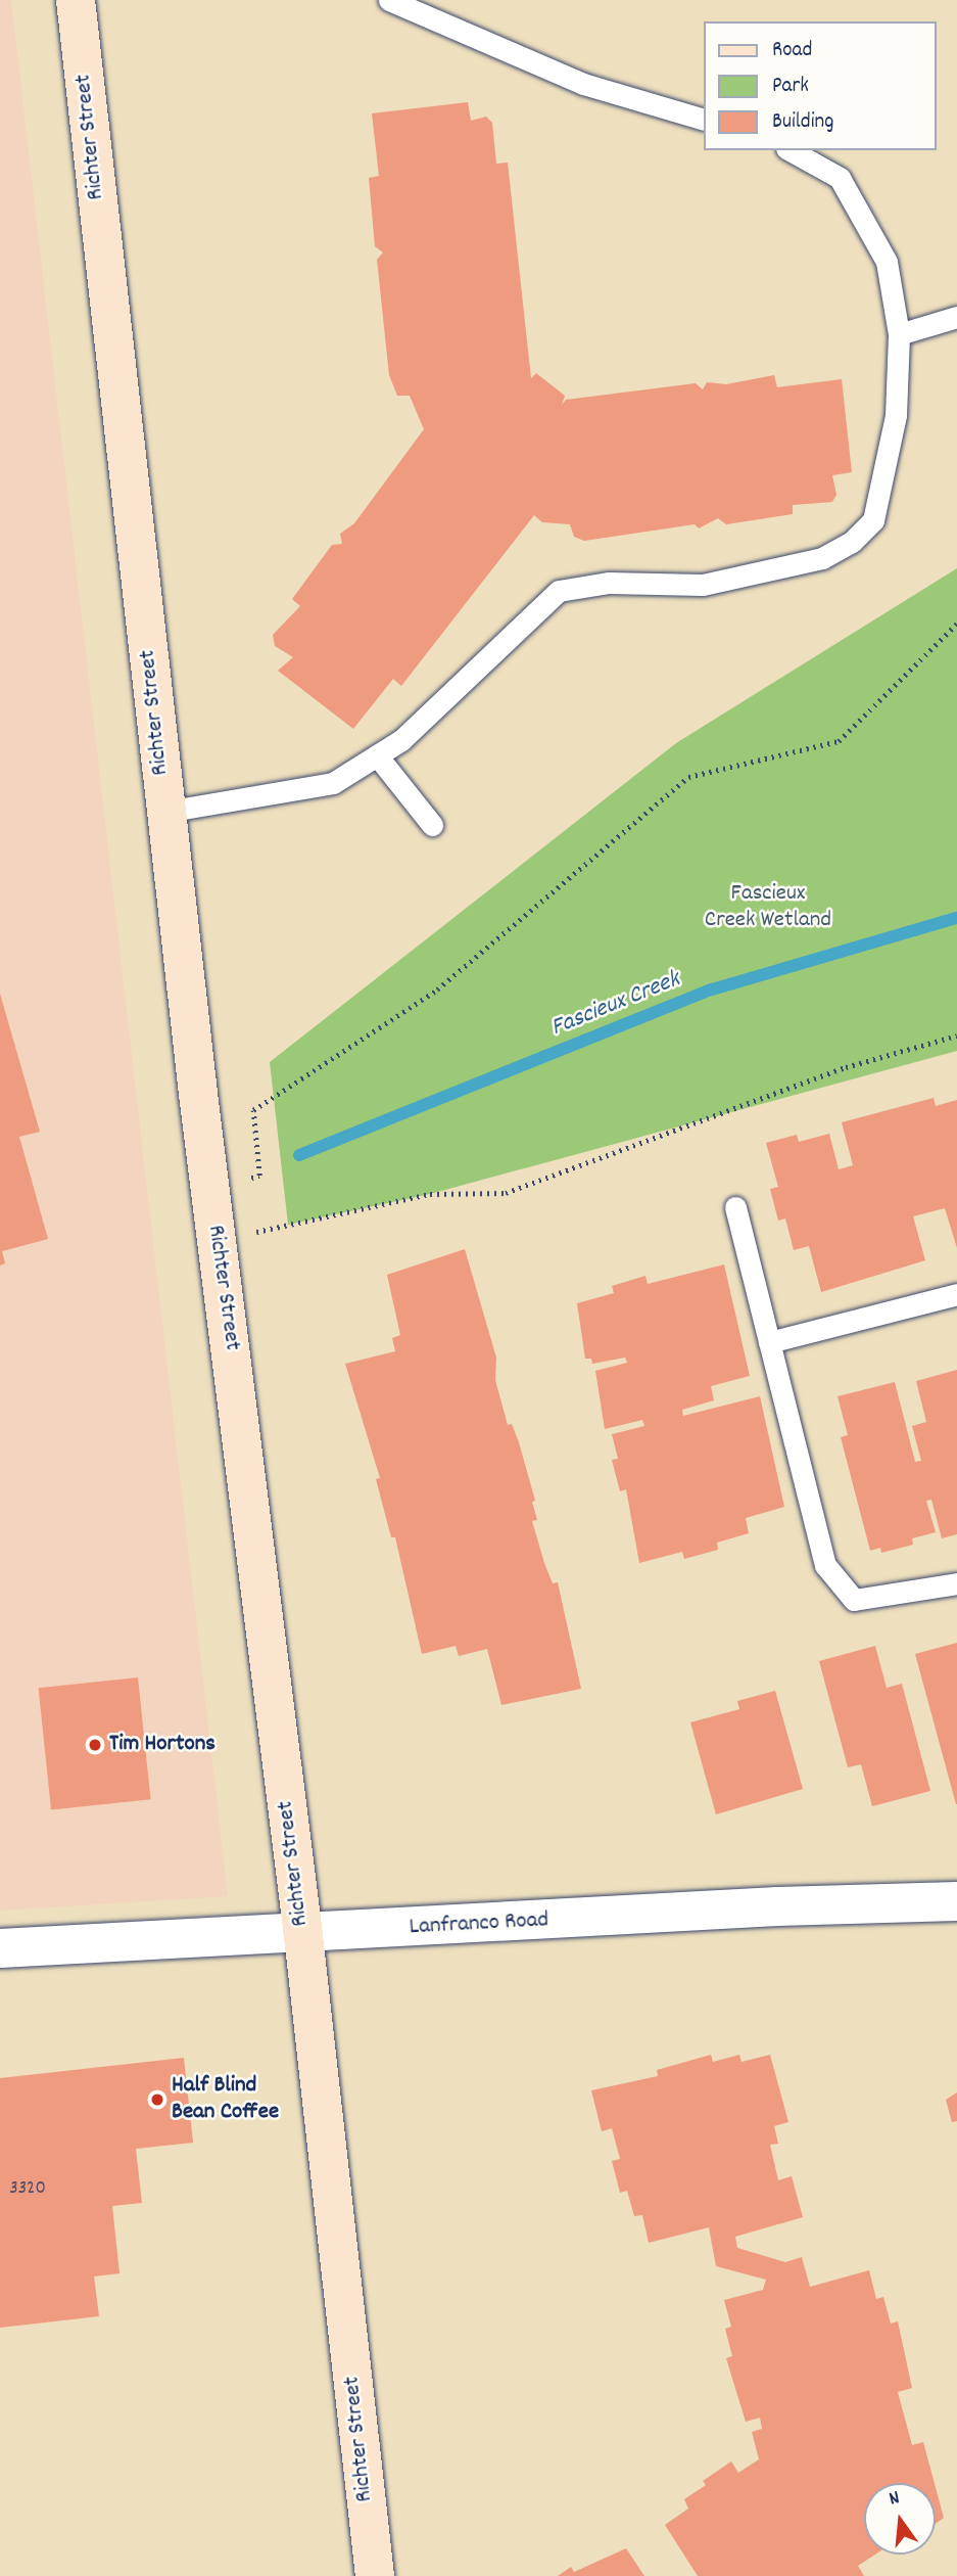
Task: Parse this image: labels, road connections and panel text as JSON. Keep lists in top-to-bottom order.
{
  "streets": {
    "main road": ["Richter Street"],
    "street": ["Lanfranco Road"]
  },
  "crossings": [
    ["Richter Street", "Lanfranco Road"]
  ],
  "water": ["Fascieux Creek"],
  "parks": ["Fascieux Creek Wetland"],
  "places": ["Tim Hortons", "Half Blind Bean Coffee"],
  "house_numbers": ["3320"],
  "legend": ["Road", "Park", "Building"],
  "north": "top"
}
